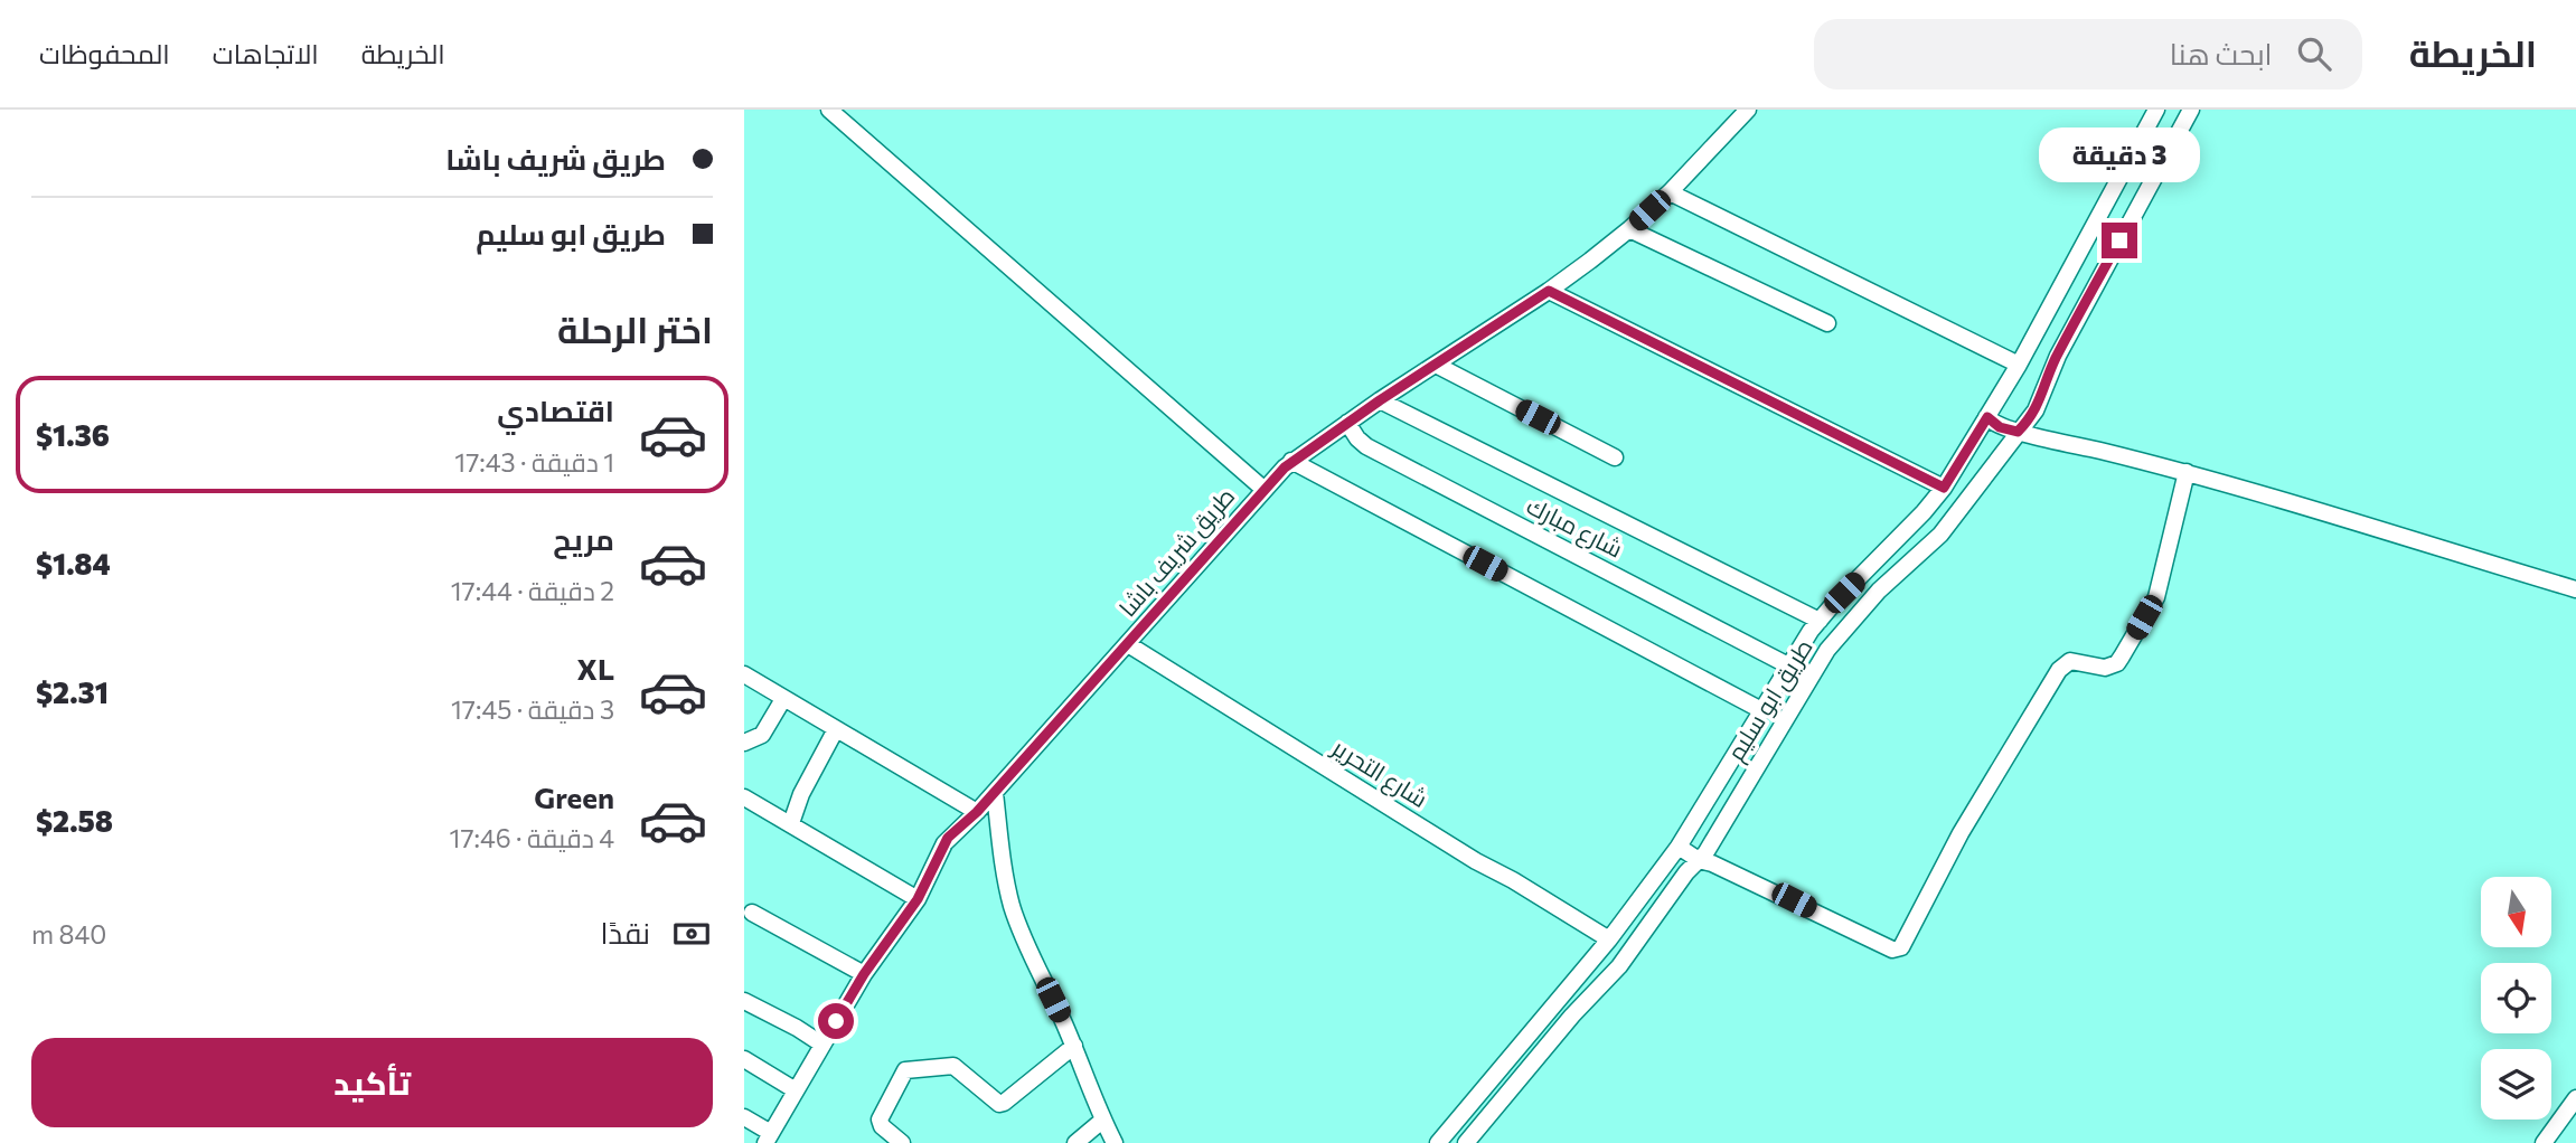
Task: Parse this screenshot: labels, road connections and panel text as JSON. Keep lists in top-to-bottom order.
{
  "streets": {
    "street": [
      "شارع مبارك",
      "طريق شريف باشا",
      "طريق ابو سليم",
      "شارع التحرير"
    ]
  },
  "crossings": [
    ["شارع مبارك", "طريق شريف باشا"],
    ["شارع مبارك", "طريق ابو سليم"],
    ["طريق شريف باشا", "شارع التحرير"],
    ["طريق ابو سليم", "شارع التحرير"]
  ],
  "north": "bottom",
  "page": {
    "header": "الخريطة",
    "search": "ابحث هنا",
    "nav": ["الخريطة", "الاتجاهات", "المحفوظات"],
    "banner": ["طريق شريف باشا", "طريق ابو سليم"],
    "bubble": "3 دقيقة",
    "heading": "اختر الرحلة",
    "list": [
      {
        "name": "اقتصادي",
        "note": "1 دقيقة · 17:43",
        "value": "$1.36"
      },
      {
        "name": "مريح",
        "note": "2 دقيقة · 17:44",
        "value": "$1.84"
      },
      {
        "name": "XL",
        "note": "3 دقيقة · 17:45",
        "value": "$2.31"
      },
      {
        "name": "Green",
        "note": "4 دقيقة · 17:46",
        "value": "$2.58"
      }
    ],
    "pay": ["نقدًا", "840 m"],
    "buttons": "تأكيد"
  }
}
